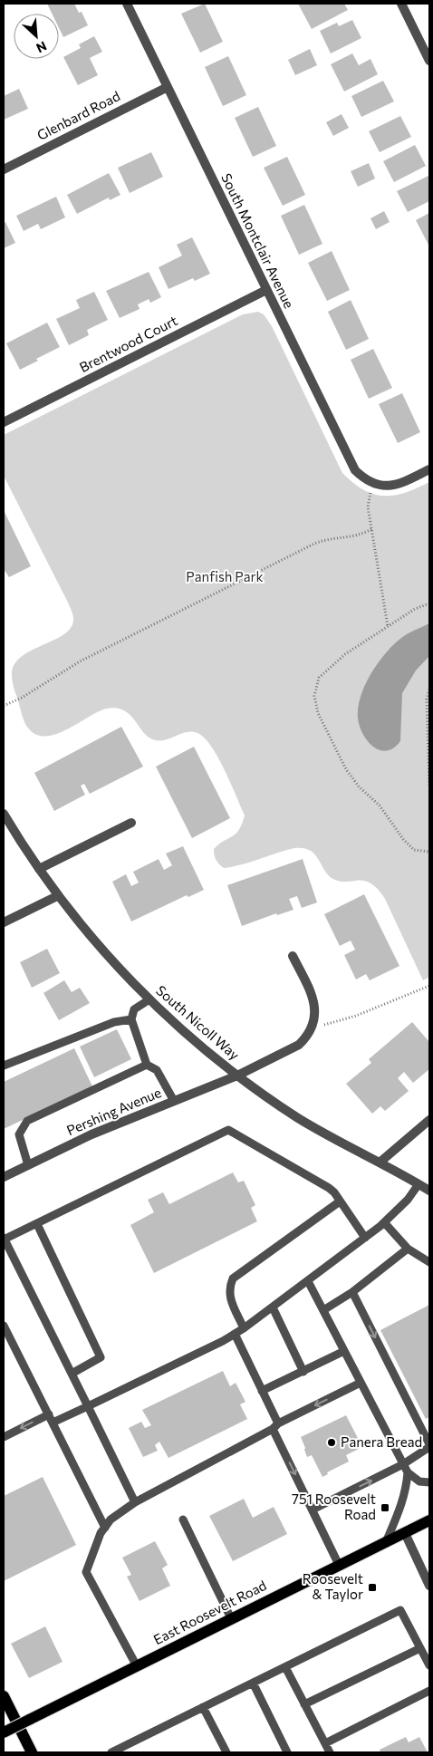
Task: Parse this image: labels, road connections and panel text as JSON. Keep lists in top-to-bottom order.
{
  "streets": {
    "main road": ["East Roosevelt Road"],
    "street": [
      "Glenbard Road",
      "South Montclair Avenue",
      "Brentwood Court",
      "South Nicoll Way",
      "Pershing Avenue"
    ]
  },
  "crossings": [
    ["Glenbard Road", "South Montclair Avenue"],
    ["South Montclair Avenue", "Brentwood Court"],
    ["South Nicoll Way", "Pershing Avenue"]
  ],
  "parks": ["Panfish Park"],
  "places": {
    "other": ["Panera Bread"],
    "transit": ["751 Roosevelt Road", "Roosevelt & Taylor"]
  },
  "north": "bottom right"
}
